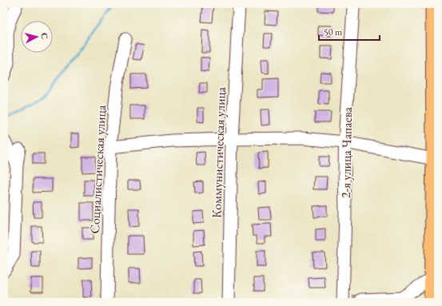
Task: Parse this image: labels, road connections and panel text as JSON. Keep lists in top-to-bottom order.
{
  "streets": {
    "street": ["Коммунистическая улица", "2-я улица Чапаева", "Социалистическая улица"]
  },
  "scale_bar": "50 m",
  "north": "right"
}
